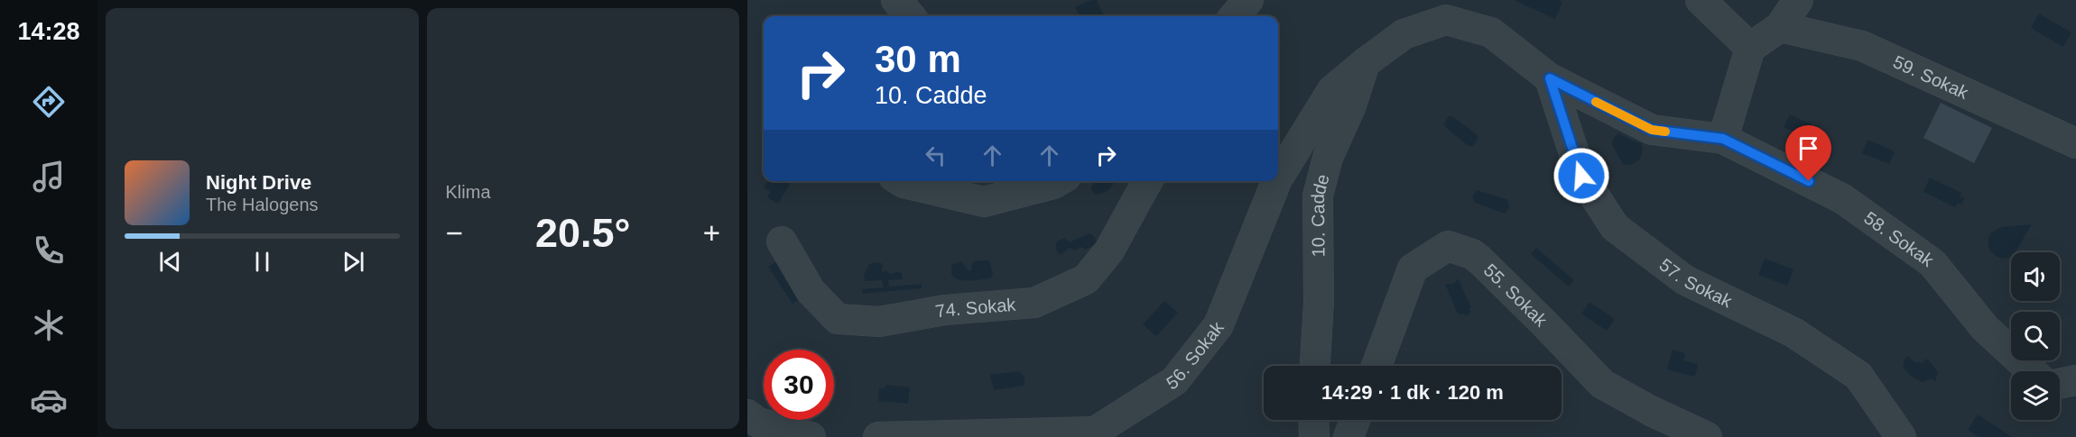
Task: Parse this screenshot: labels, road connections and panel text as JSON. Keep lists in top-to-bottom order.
{
  "streets": {
    "street": [
      "59. Sokak",
      "10. Cadde",
      "58. Sokak",
      "57. Sokak",
      "55. Sokak",
      "74. Sokak",
      "56. Sokak"
    ]
  },
  "crossings": [
    ["10. Cadde", "56. Sokak"],
    ["57. Sokak", "56. Sokak"]
  ],
  "page": {
    "tabs": "14:28",
    "tile": "Klima",
    "turn": ["30 m", "10. Cadde"],
    "song": ["Night Drive", "The Halogens"],
    "heat": ["−", "20.5°", "+"],
    "limit": "30",
    "trip": "14:29 · 1 dk · 120 m"
  }
}
